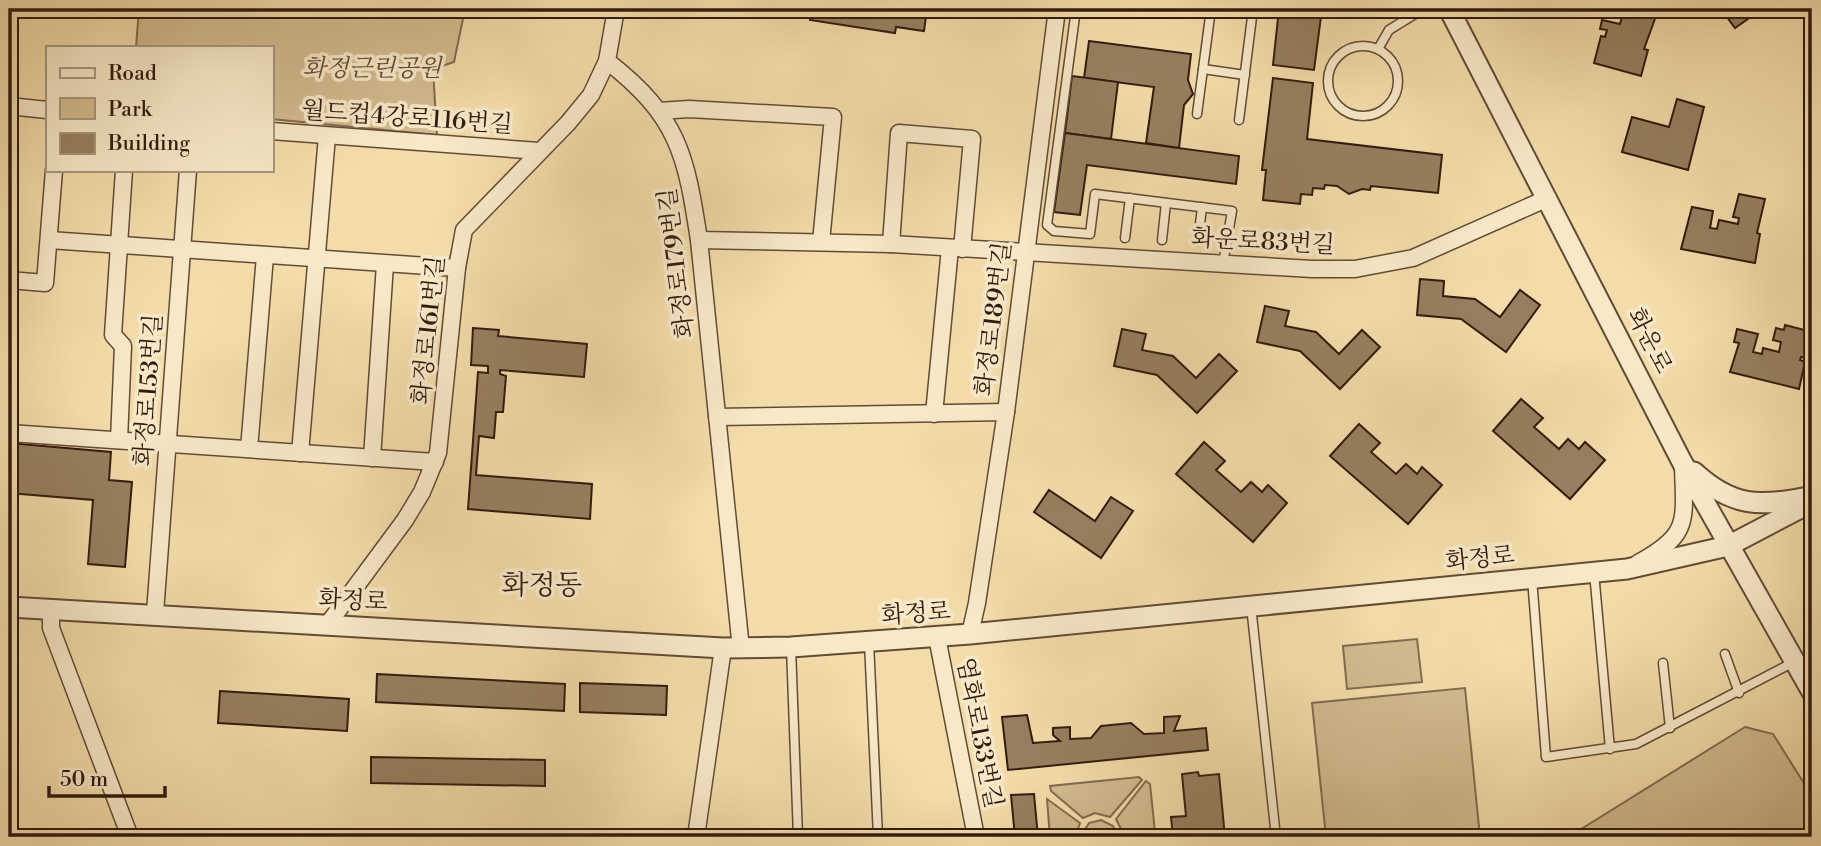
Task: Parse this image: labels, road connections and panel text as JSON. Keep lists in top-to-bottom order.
{
  "streets": {
    "street": [
      "월드컵4강로116번길",
      "화운로83번길",
      "화정로179번길",
      "화정로189번길",
      "화정로161번길",
      "화운로",
      "화정로153번길",
      "화정로",
      "염화로133번길"
    ]
  },
  "crossings": [
    ["월드컵4강로116번길", "화정로161번길"],
    ["화운로83번길", "화정로179번길"],
    ["화운로83번길", "화정로189번길"],
    ["화운로83번길", "화운로"],
    ["화정로179번길", "화정로161번길"],
    ["화정로179번길", "화정로"],
    ["화정로189번길", "화정로"],
    ["화정로161번길", "화정로"],
    ["화운로", "화정로"],
    ["화정로153번길", "화정로"],
    ["화정로", "염화로133번길"]
  ],
  "districts": ["화정동"],
  "parks": ["화정근린공원"],
  "legend": ["Road", "Park", "Building"],
  "scale_bar": "50 m"
}
